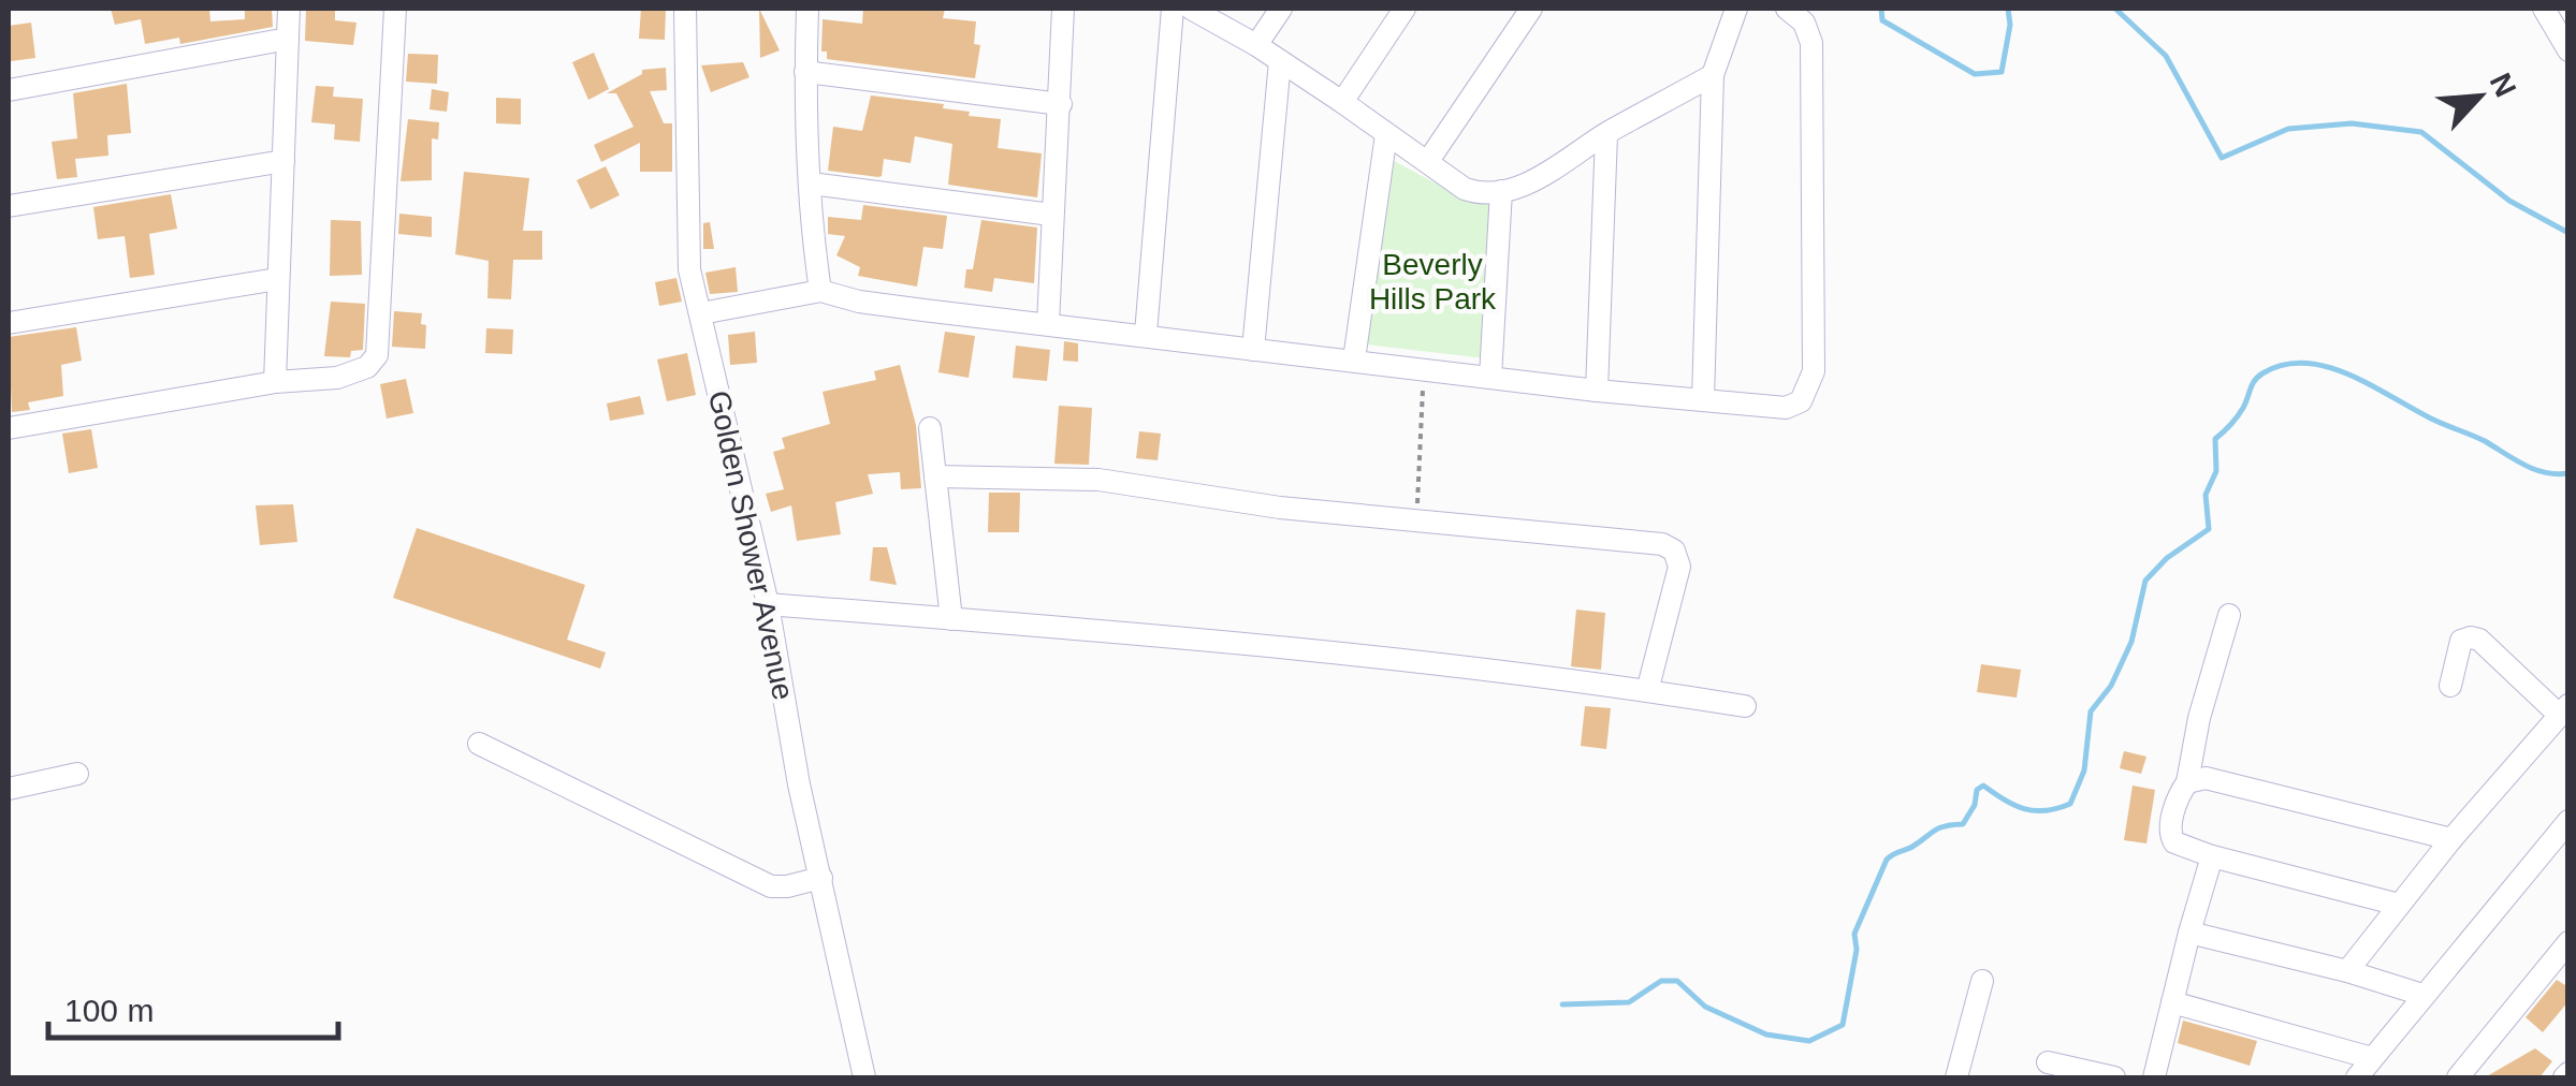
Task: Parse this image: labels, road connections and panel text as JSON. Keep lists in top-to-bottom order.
{
  "streets": {
    "street": ["Golden Shower Avenue"]
  },
  "parks": ["Beverly Hills Park"],
  "scale_bar": "100 m",
  "north": "top right"
}
